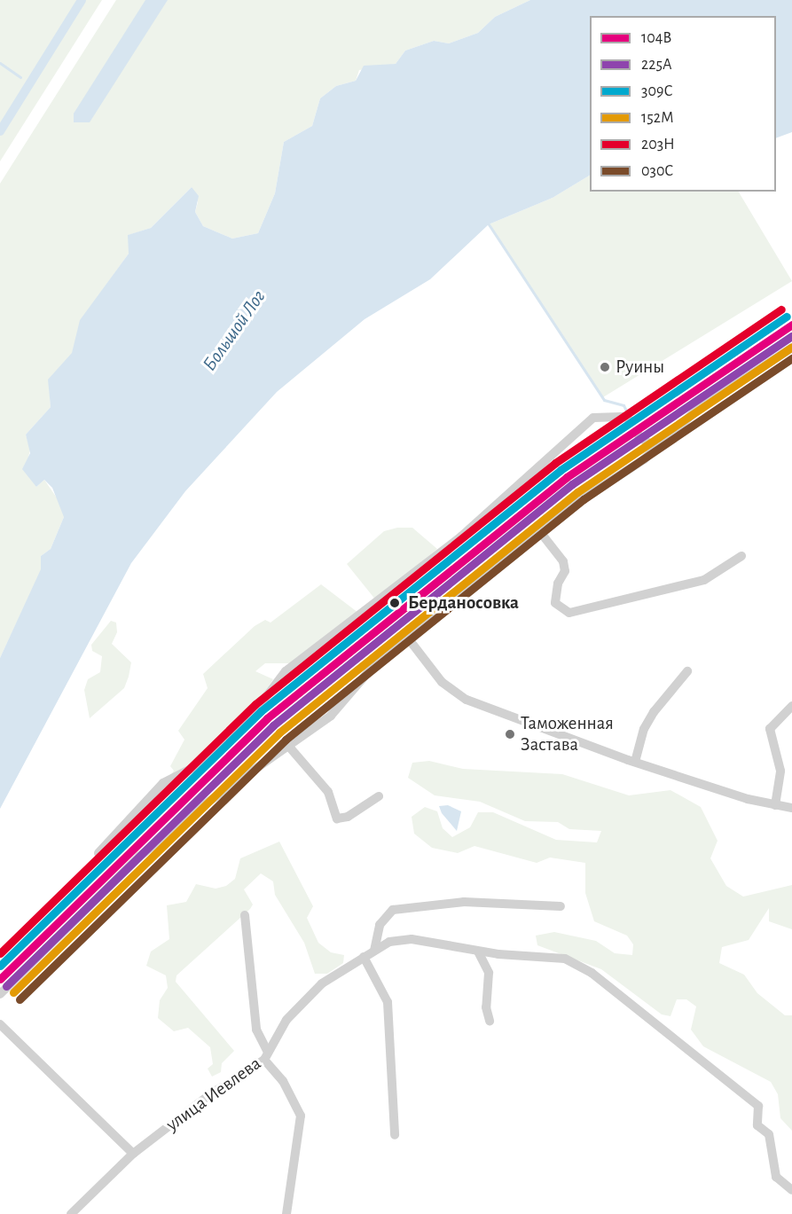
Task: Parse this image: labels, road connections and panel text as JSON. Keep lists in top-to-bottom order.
{
  "streets": {
    "street": ["улица Иевлева"]
  },
  "water": ["Большой Лог"],
  "places": ["Руины", "Берданосовка", "Таможенная Застава"],
  "lines": [
    "transit line 203Н",
    "transit line 309С",
    "transit line 104В",
    "transit line 225А",
    "transit line 152М",
    "transit line 030C"
  ],
  "legend": [
    "104В",
    "225А",
    "309С",
    "152М",
    "203Н",
    "030C"
  ]
}
